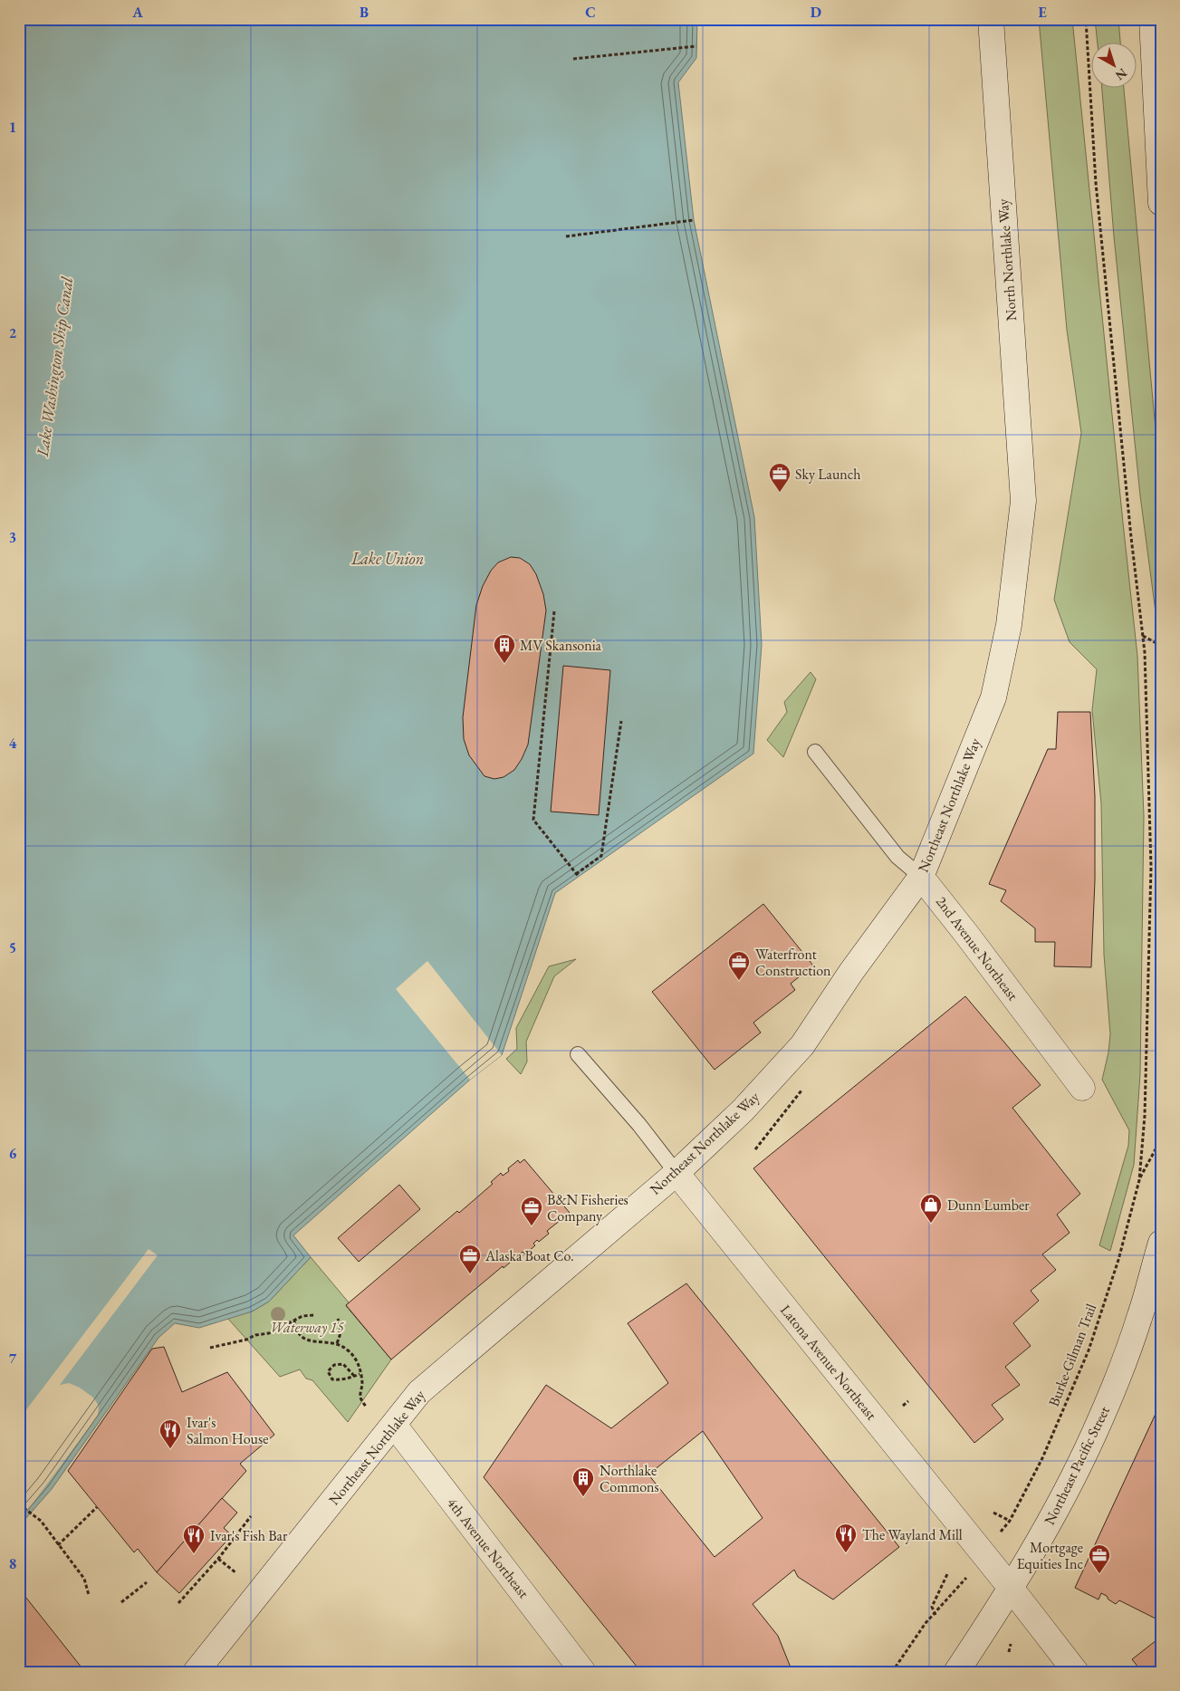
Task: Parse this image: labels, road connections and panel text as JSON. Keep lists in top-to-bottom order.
{
  "streets": {
    "street": [
      "North Northlake Way",
      "Northeast Northlake Way",
      "2nd Avenue Northeast",
      "Latona Avenue Northeast",
      "Northeast Pacific Street",
      "4th Avenue Northeast"
    ],
    "path": ["Burke-Gilman Trail"]
  },
  "crossings": [
    ["North Northlake Way", "Northeast Northlake Way"],
    ["Northeast Northlake Way", "2nd Avenue Northeast"],
    ["Northeast Northlake Way", "Latona Avenue Northeast"],
    ["Northeast Northlake Way", "4th Avenue Northeast"],
    ["Latona Avenue Northeast", "Northeast Pacific Street"]
  ],
  "water": ["Lake Washington Ship Canal", "Lake Union"],
  "parks": ["Waterway 15"],
  "places": {
    "office": [
      "Sky Launch",
      "Waterfront Construction",
      "B&N Fisheries Company",
      "Alaska Boat Co.",
      "Mortgage Equities Inc"
    ],
    "building": ["MV Skansonia", "Northlake Commons"],
    "shop": ["Dunn Lumber"],
    "restaurant": ["Ivar's Salmon House", "The Wayland Mill", "Ivar's Fish Bar"]
  },
  "north": "bottom right",
  "grid": {
    "columns": [
      "A",
      "B",
      "C",
      "D",
      "E"
    ],
    "rows": [
      "1",
      "2",
      "3",
      "4",
      "5",
      "6",
      "7",
      "8"
    ]
  }
}
